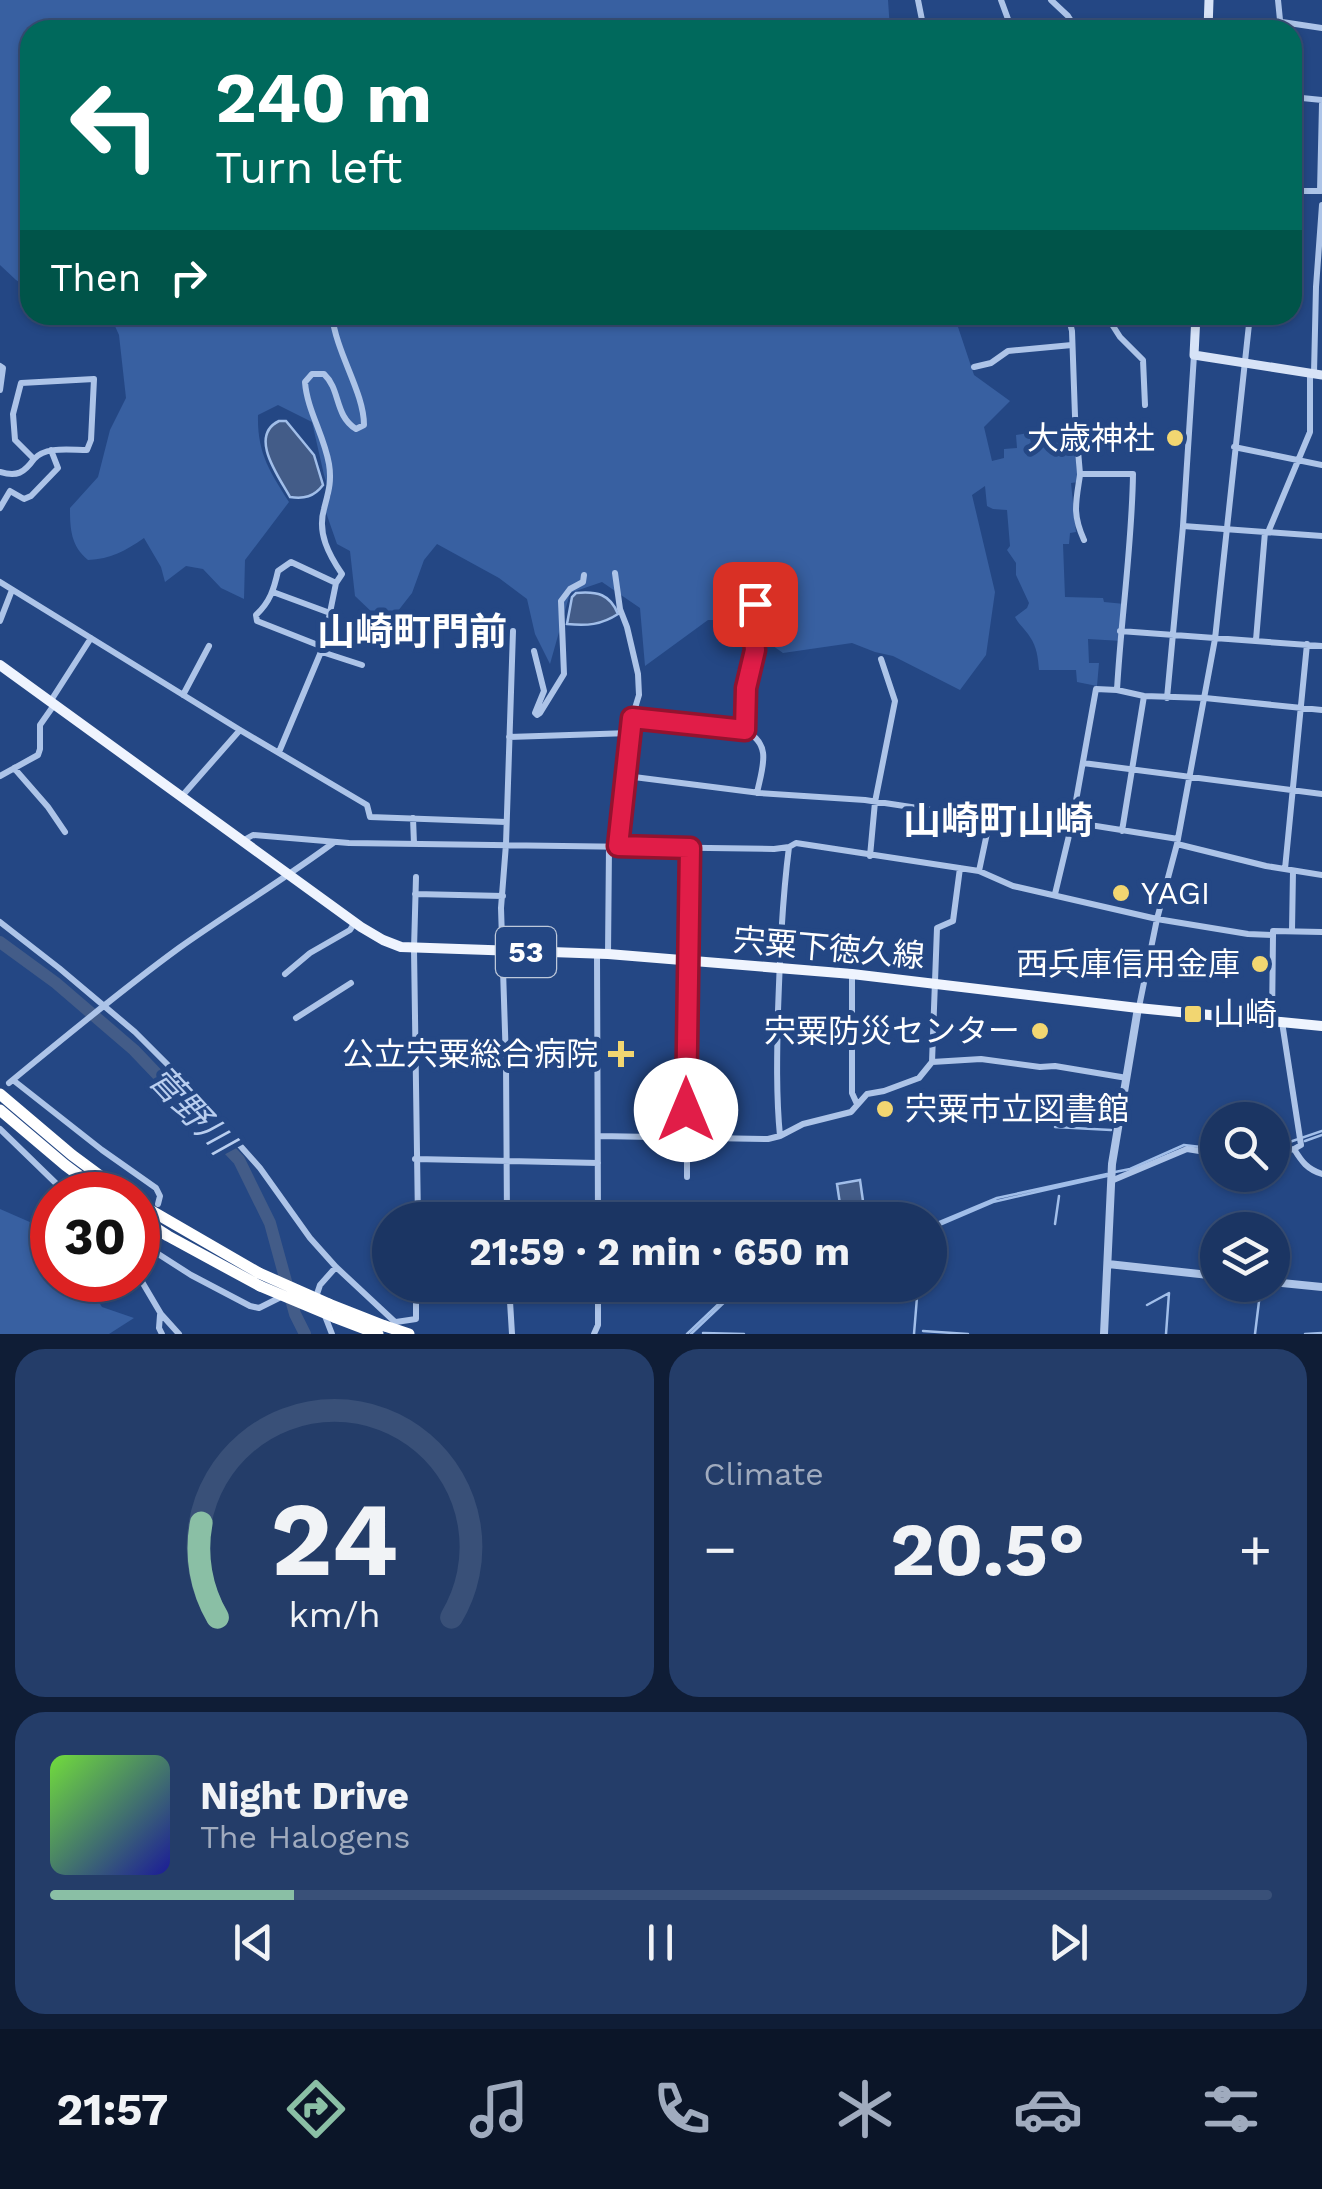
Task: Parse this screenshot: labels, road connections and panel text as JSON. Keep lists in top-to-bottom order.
{
  "streets": {
    "main road": ["宍粟下徳久線", "53"]
  },
  "districts": ["山崎町門前", "山崎町山崎"],
  "water": ["菅野川"],
  "places": {
    "other": [
      "大歳神社",
      "YAGI",
      "西兵庫信用金庫",
      "宍粟防災センター",
      "宍粟市立図書館"
    ],
    "transit": ["山崎"],
    "health": ["公立宍粟総合病院"]
  },
  "page": {
    "turn": ["240 m", "Turn left"],
    "then": "Then",
    "limit": "30",
    "trip": "21:59 · 2 min · 650 m",
    "tile": "Climate",
    "heat": ["−", "20.5°", "+"],
    "song": ["Night Drive", "The Halogens"],
    "tabs": "21:57",
    "gauge": ["24", "km/h"]
  }
}
